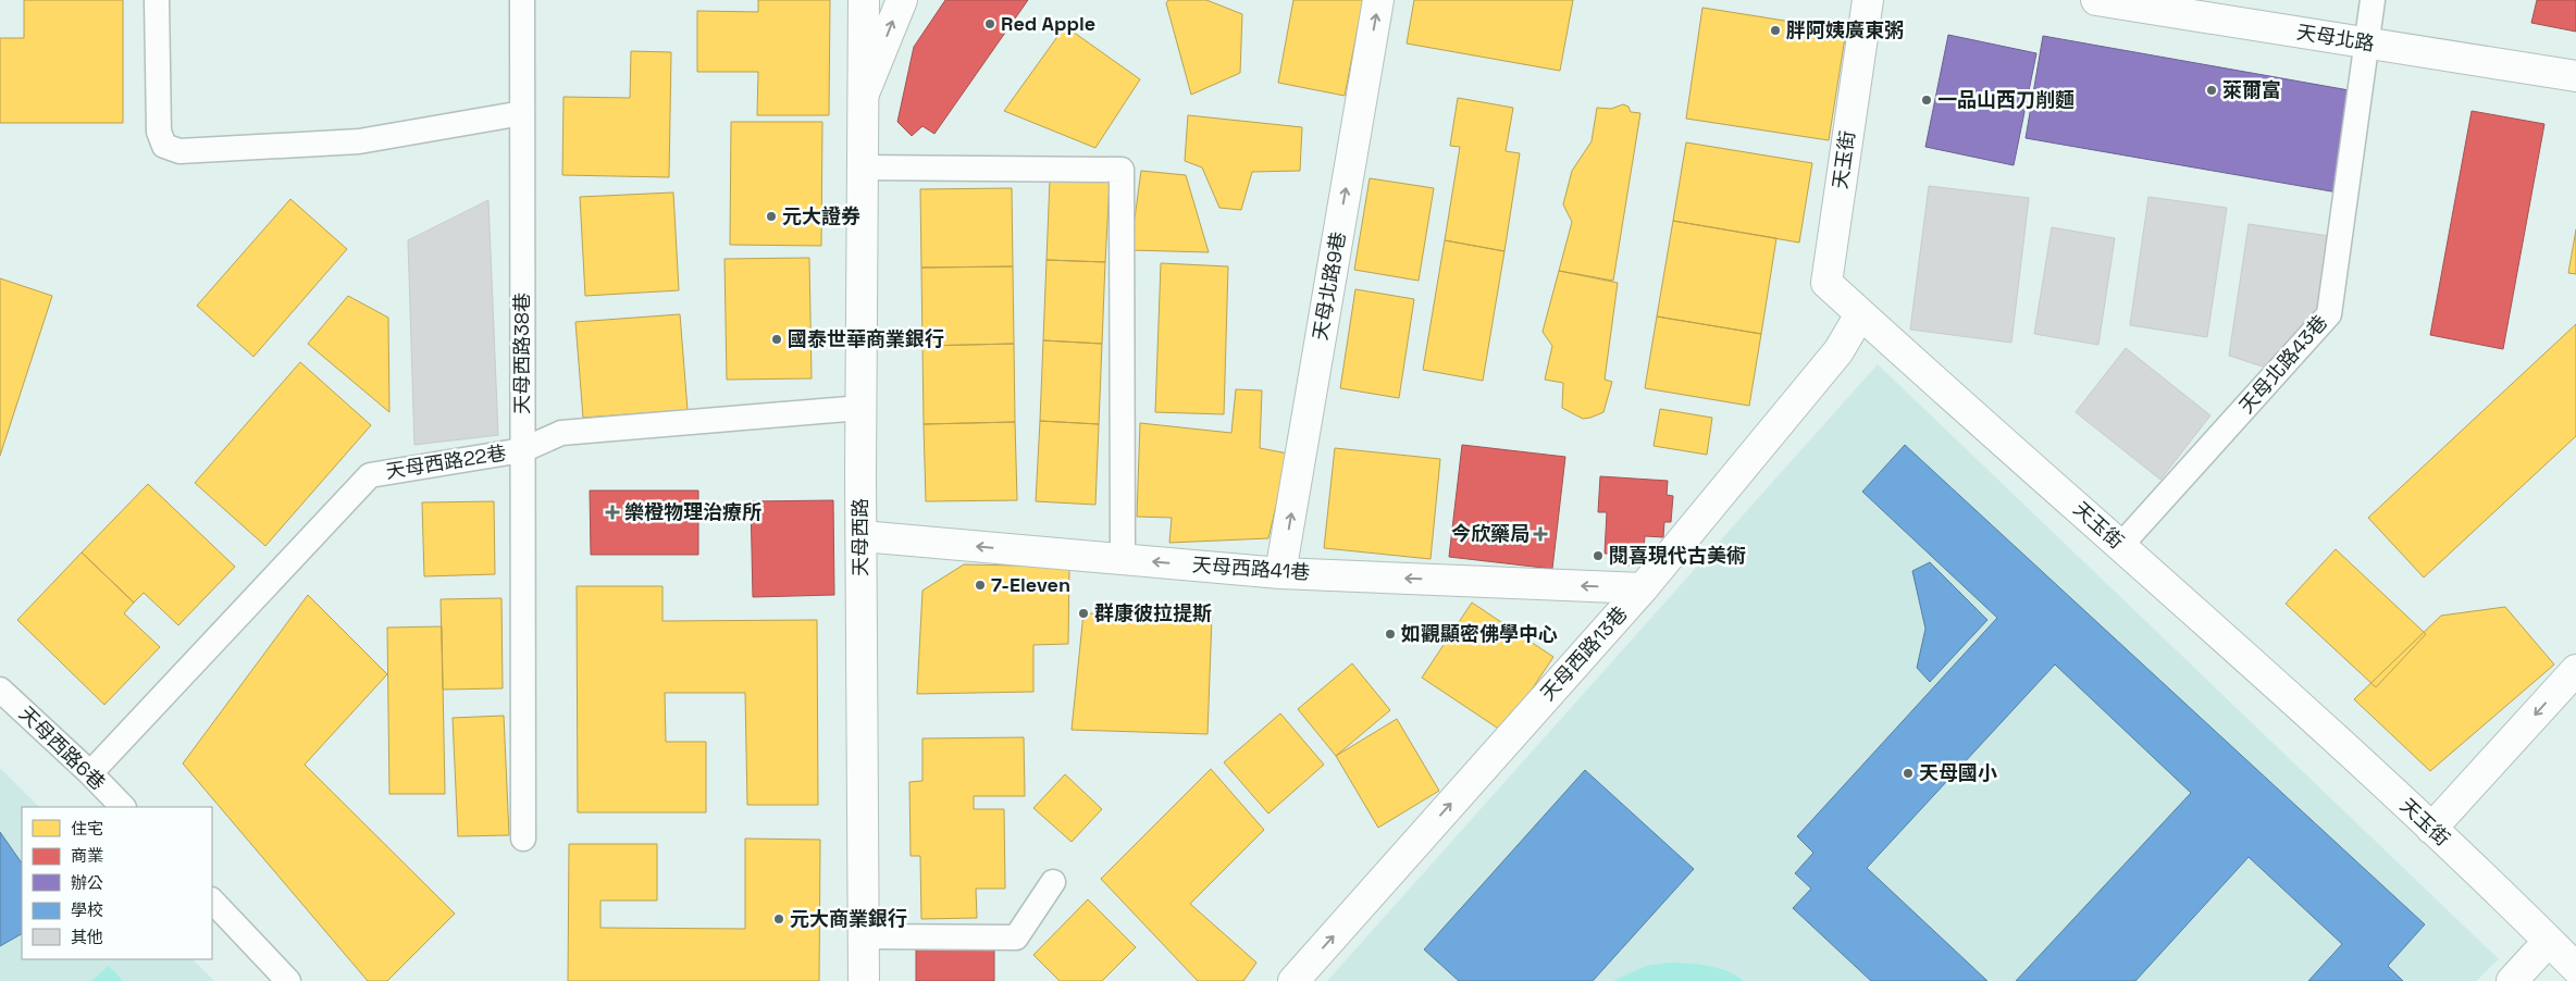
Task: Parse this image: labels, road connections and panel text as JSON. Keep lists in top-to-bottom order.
{
  "streets": {
    "street": [
      "天母北路",
      "天玉街",
      "天母北路9巷",
      "天母西路",
      "天母西路41巷",
      "天母西路13巷"
    ],
    "lane": [
      "天母西路38巷",
      "天母北路43巷",
      "天母西路22巷",
      "天母西路6巷"
    ]
  },
  "crossings": [
    ["天母北路", "天母北路43巷"],
    ["天玉街", "天母北路43巷"],
    ["天玉街", "天母西路13巷"],
    ["天母北路9巷", "天母西路41巷"],
    ["天母西路38巷", "天母西路22巷"],
    ["天母西路22巷", "天母西路"],
    ["天母西路22巷", "天母西路6巷"],
    ["天母西路", "天母西路41巷"],
    ["天母西路41巷", "天母西路13巷"]
  ],
  "one_way": ["天母北路9巷", "天母西路41巷", "天母西路13巷"],
  "places": {
    "other": [
      "Red Apple",
      "胖阿姨廣東粥",
      "萊爾富",
      "一品山西刀削麵",
      "元大證券",
      "國泰世華商業銀行",
      "閱喜現代古美術",
      "7-Eleven",
      "群康彼拉提斯",
      "如觀顯密佛學中心",
      "天母國小",
      "元大商業銀行"
    ],
    "health": ["樂橙物理治療所", "今欣藥局"]
  },
  "legend": [
    "住宅",
    "商業",
    "辦公",
    "學校",
    "其他"
  ]
}
